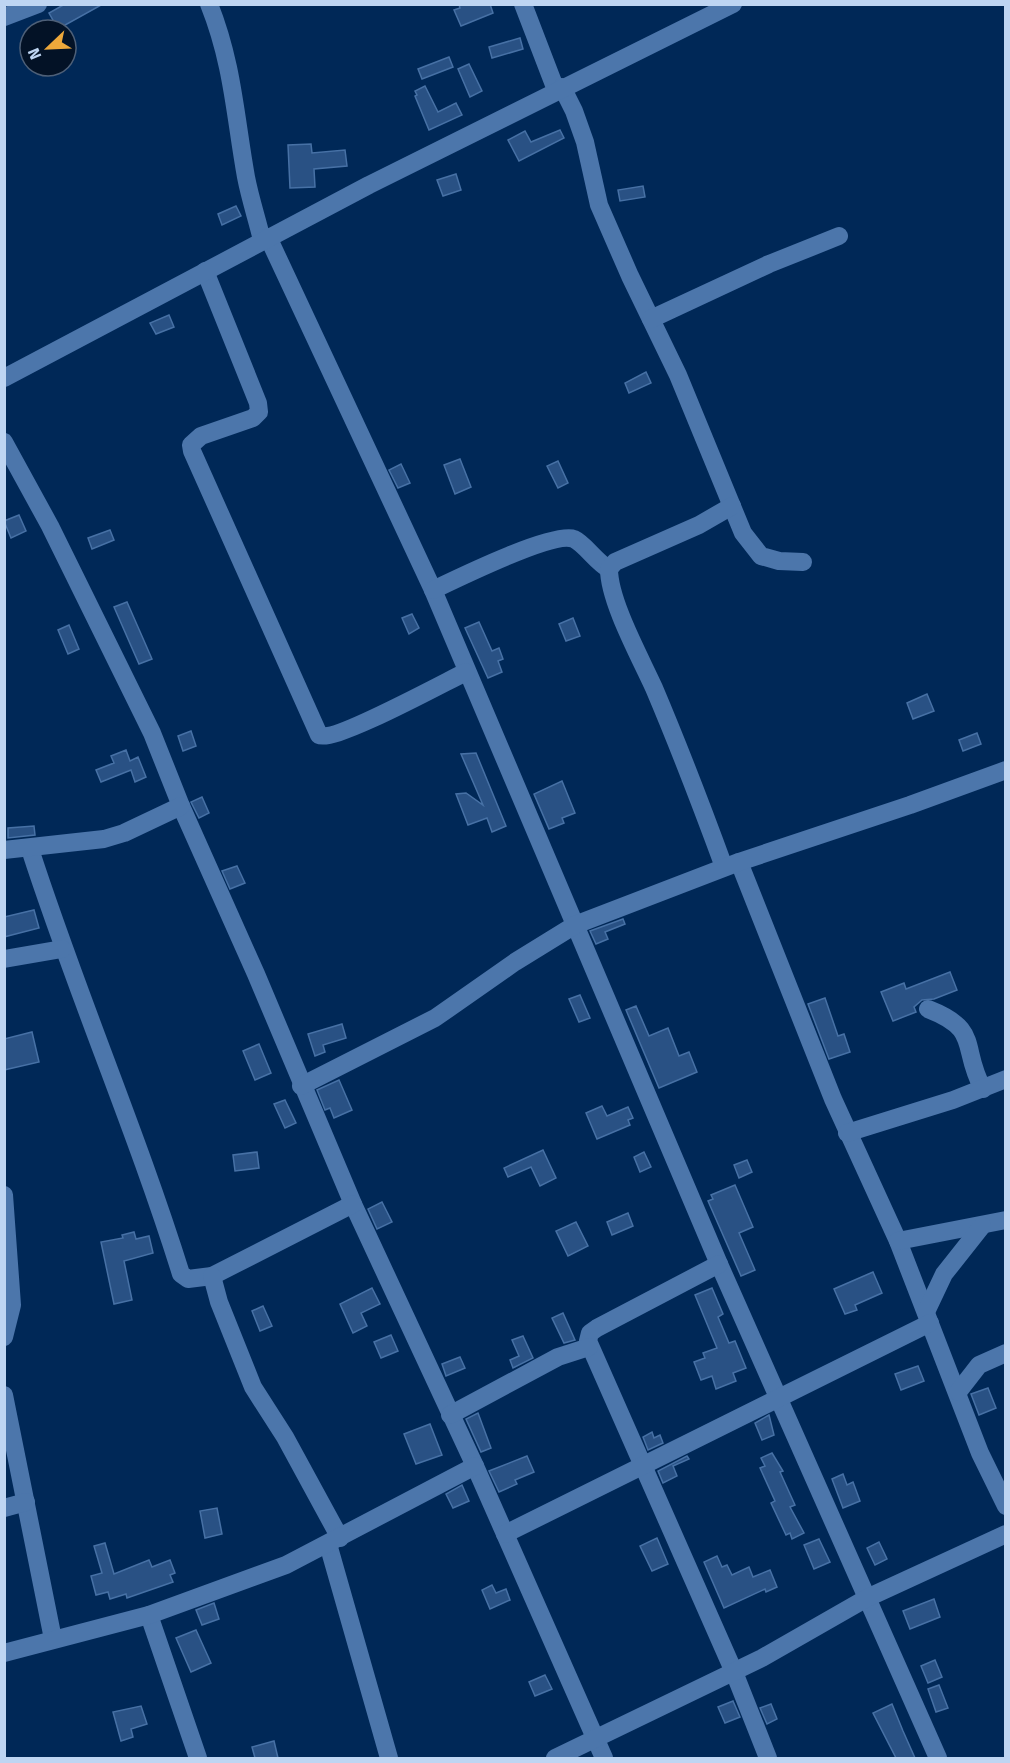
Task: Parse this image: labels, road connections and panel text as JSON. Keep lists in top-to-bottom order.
{
  "north": "bottom left"
}
